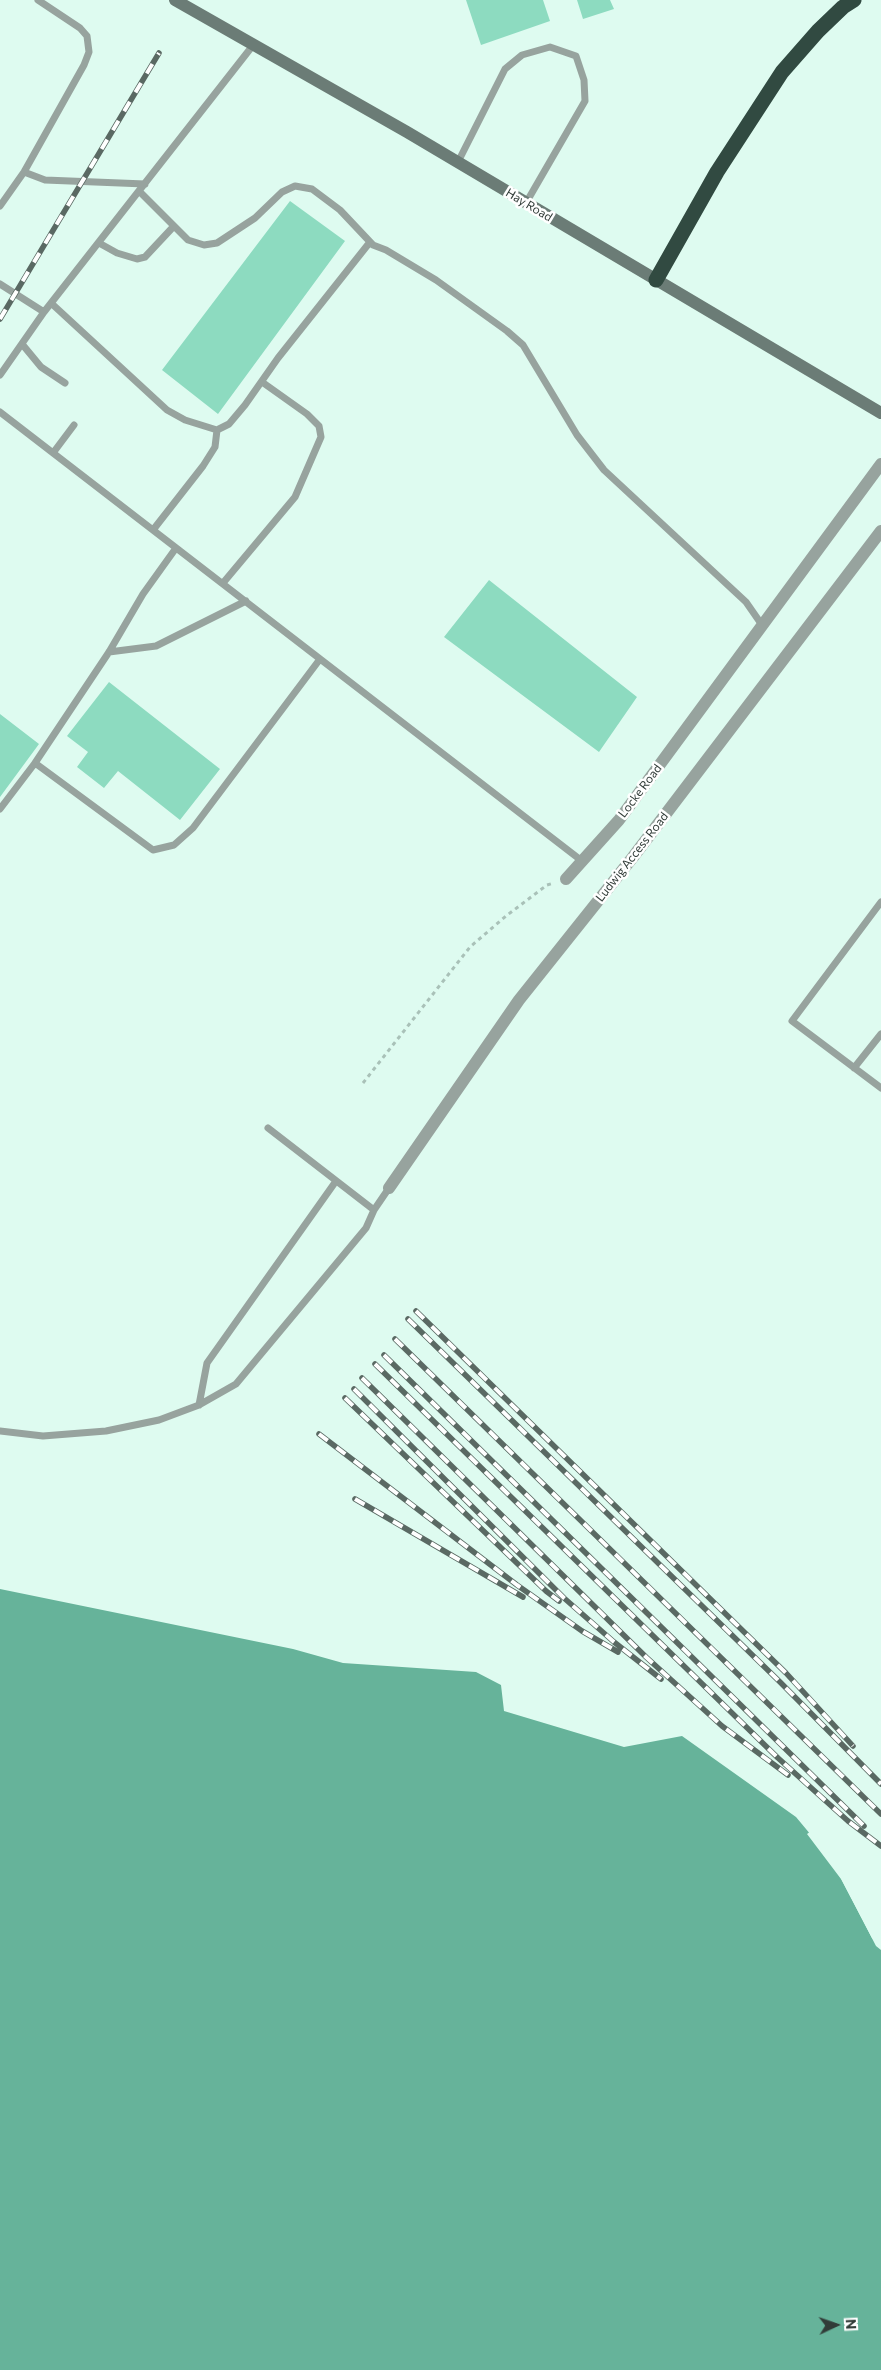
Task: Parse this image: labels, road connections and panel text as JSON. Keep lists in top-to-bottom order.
{
  "streets": {
    "main road": ["Hay Road"],
    "street": ["Locke Road", "Ludwig Access Road"]
  },
  "north": "right"
}
